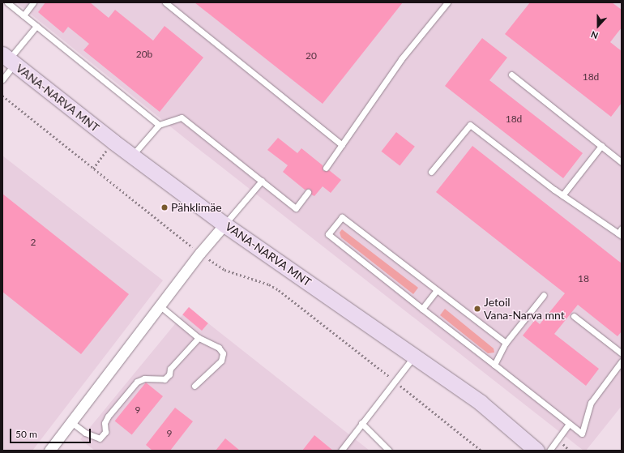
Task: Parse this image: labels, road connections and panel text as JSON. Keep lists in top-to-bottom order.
{
  "streets": {
    "main road": ["VANA-NARVA MNT"]
  },
  "places": ["Pähklimäe", "Jetoil Vana-Narva mnt"],
  "house_numbers": [
    "20b",
    "20",
    "18d",
    "18d",
    "2",
    "18",
    "9",
    "9"
  ],
  "scale_bar": "50 m",
  "north": "bottom"
}
